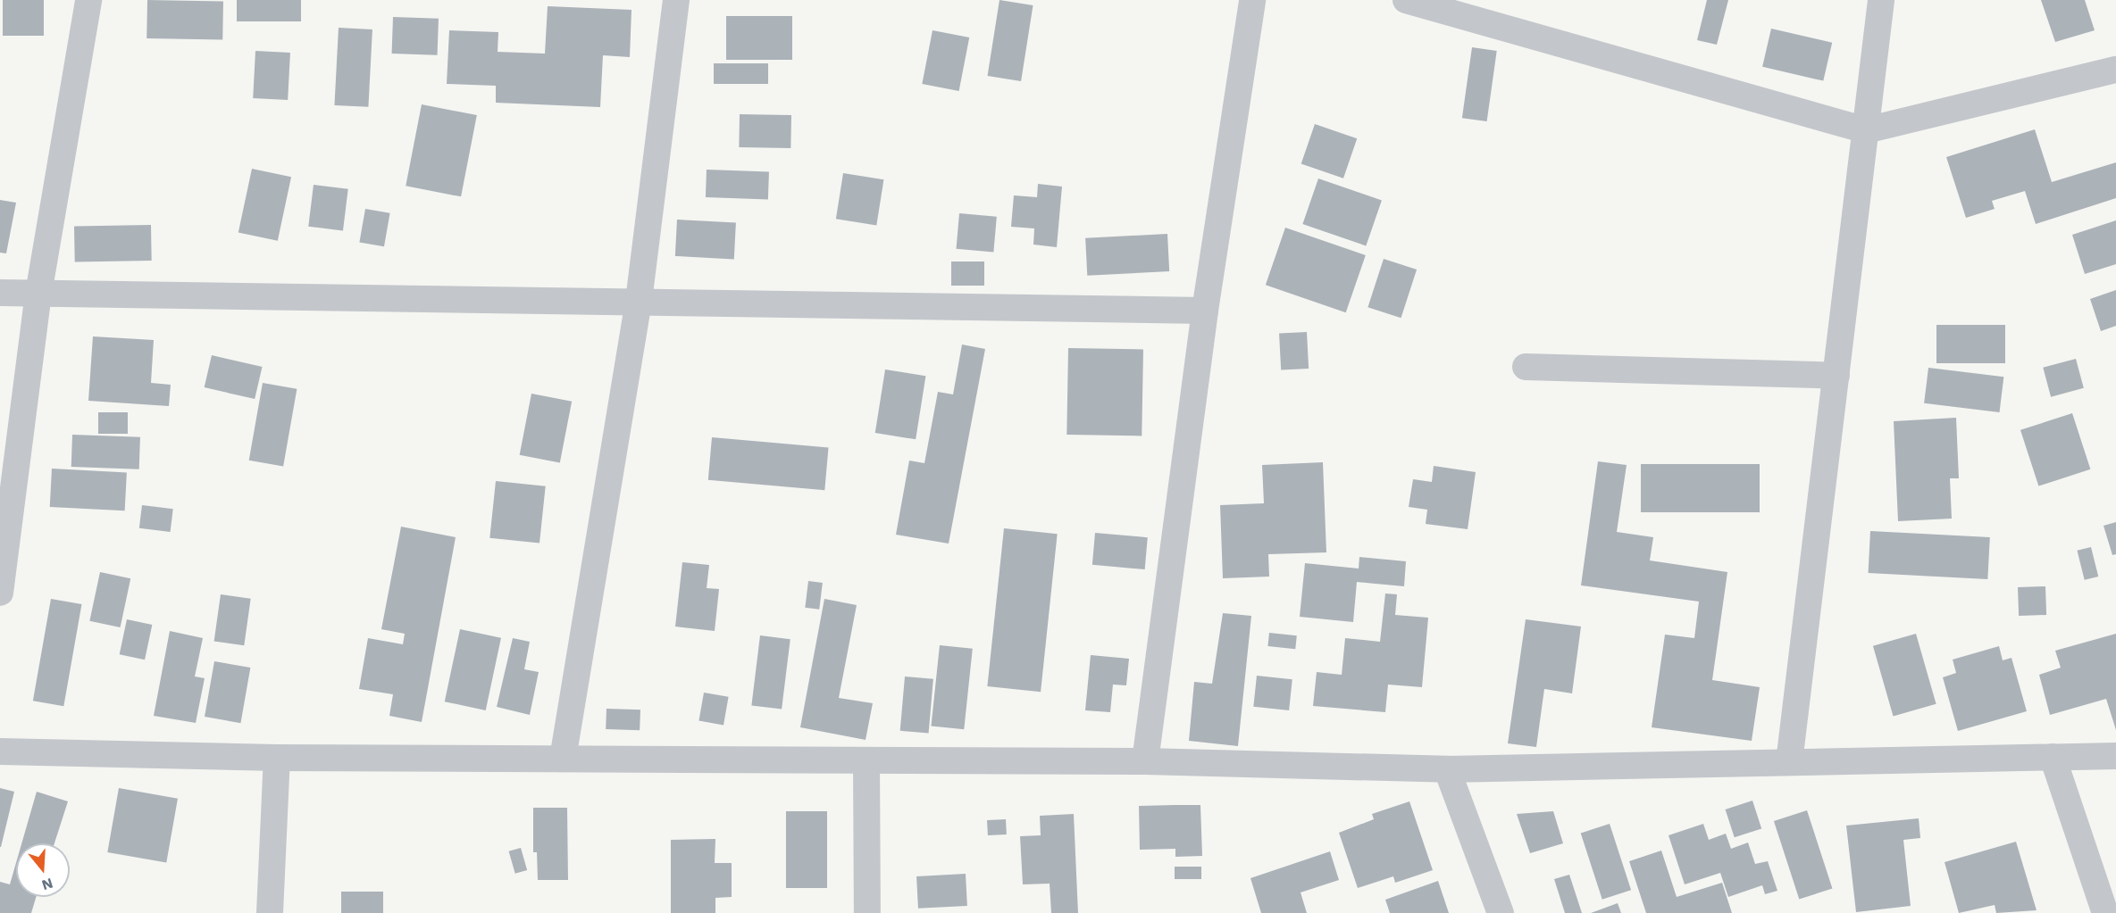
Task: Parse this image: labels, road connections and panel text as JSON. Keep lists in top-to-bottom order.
{
  "north": "bottom"
}
